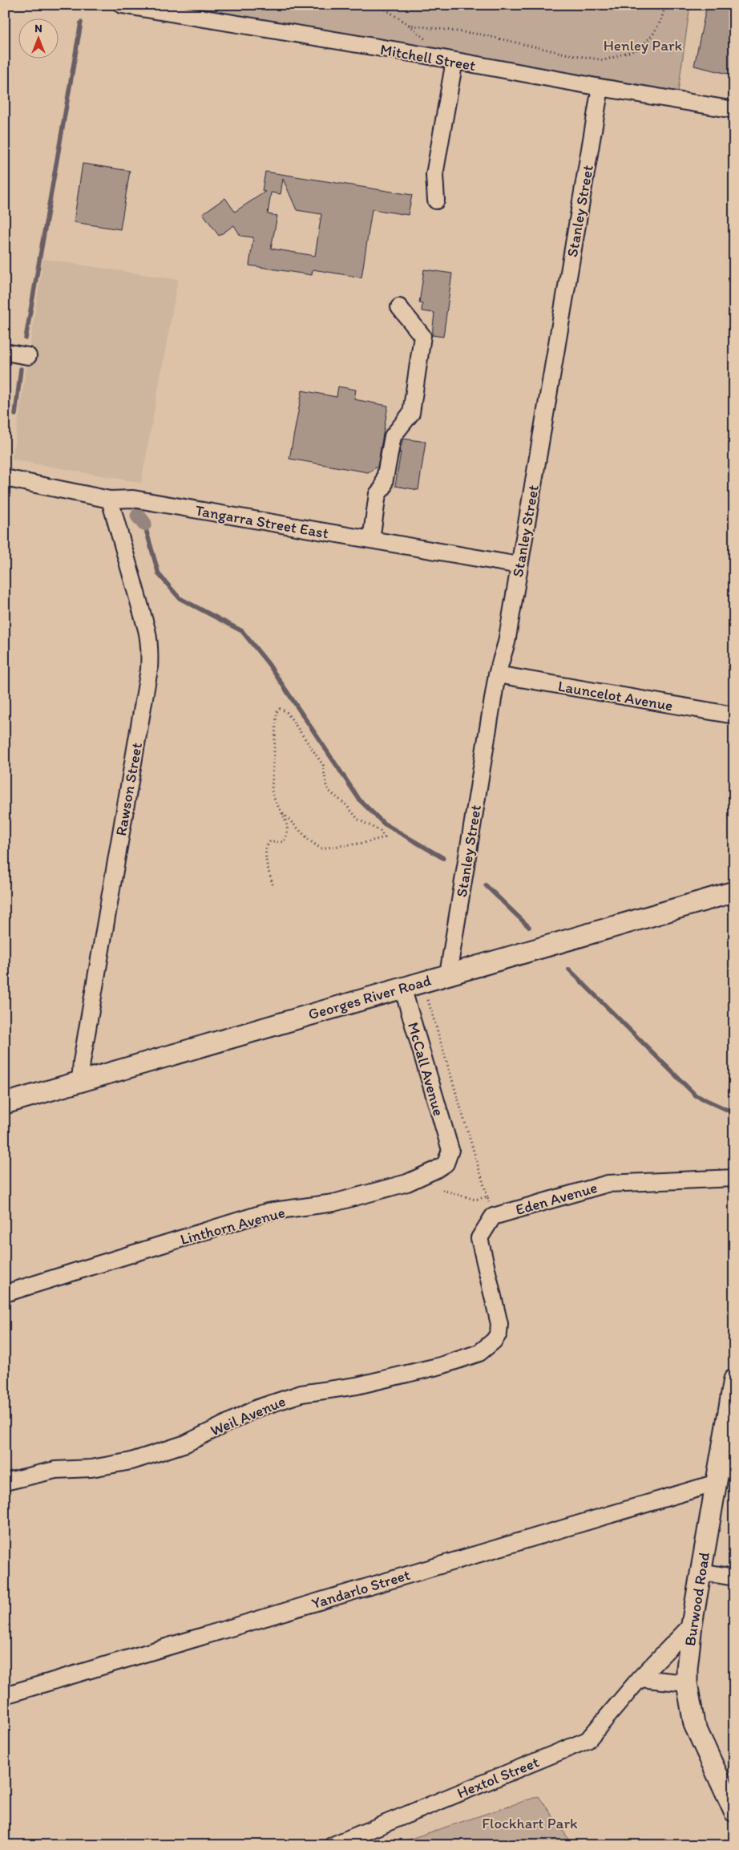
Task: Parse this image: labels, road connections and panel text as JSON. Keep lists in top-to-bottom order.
{
  "streets": {
    "main road": ["Georges River Road", "Burwood Road"],
    "street": [
      "Mitchell Street",
      "Stanley Street",
      "Tangarra Street East",
      "Launcelot Avenue",
      "Rawson Street",
      "McCall Avenue",
      "Eden Avenue",
      "Linthorn Avenue",
      "Weil Avenue",
      "Yandarlo Street",
      "Hextol Street"
    ]
  },
  "crossings": [
    ["Mitchell Street", "Stanley Street"],
    ["Stanley Street", "Tangarra Street East"],
    ["Stanley Street", "Launcelot Avenue"],
    ["Stanley Street", "Georges River Road"],
    ["Tangarra Street East", "Rawson Street"],
    ["Rawson Street", "Georges River Road"],
    ["Georges River Road", "McCall Avenue"],
    ["McCall Avenue", "Linthorn Avenue"],
    ["Eden Avenue", "Weil Avenue"],
    ["Yandarlo Street", "Burwood Road"],
    ["Burwood Road", "Hextol Street"]
  ],
  "parks": ["Henley Park", "Flockhart Park"],
  "north": "top"
}
